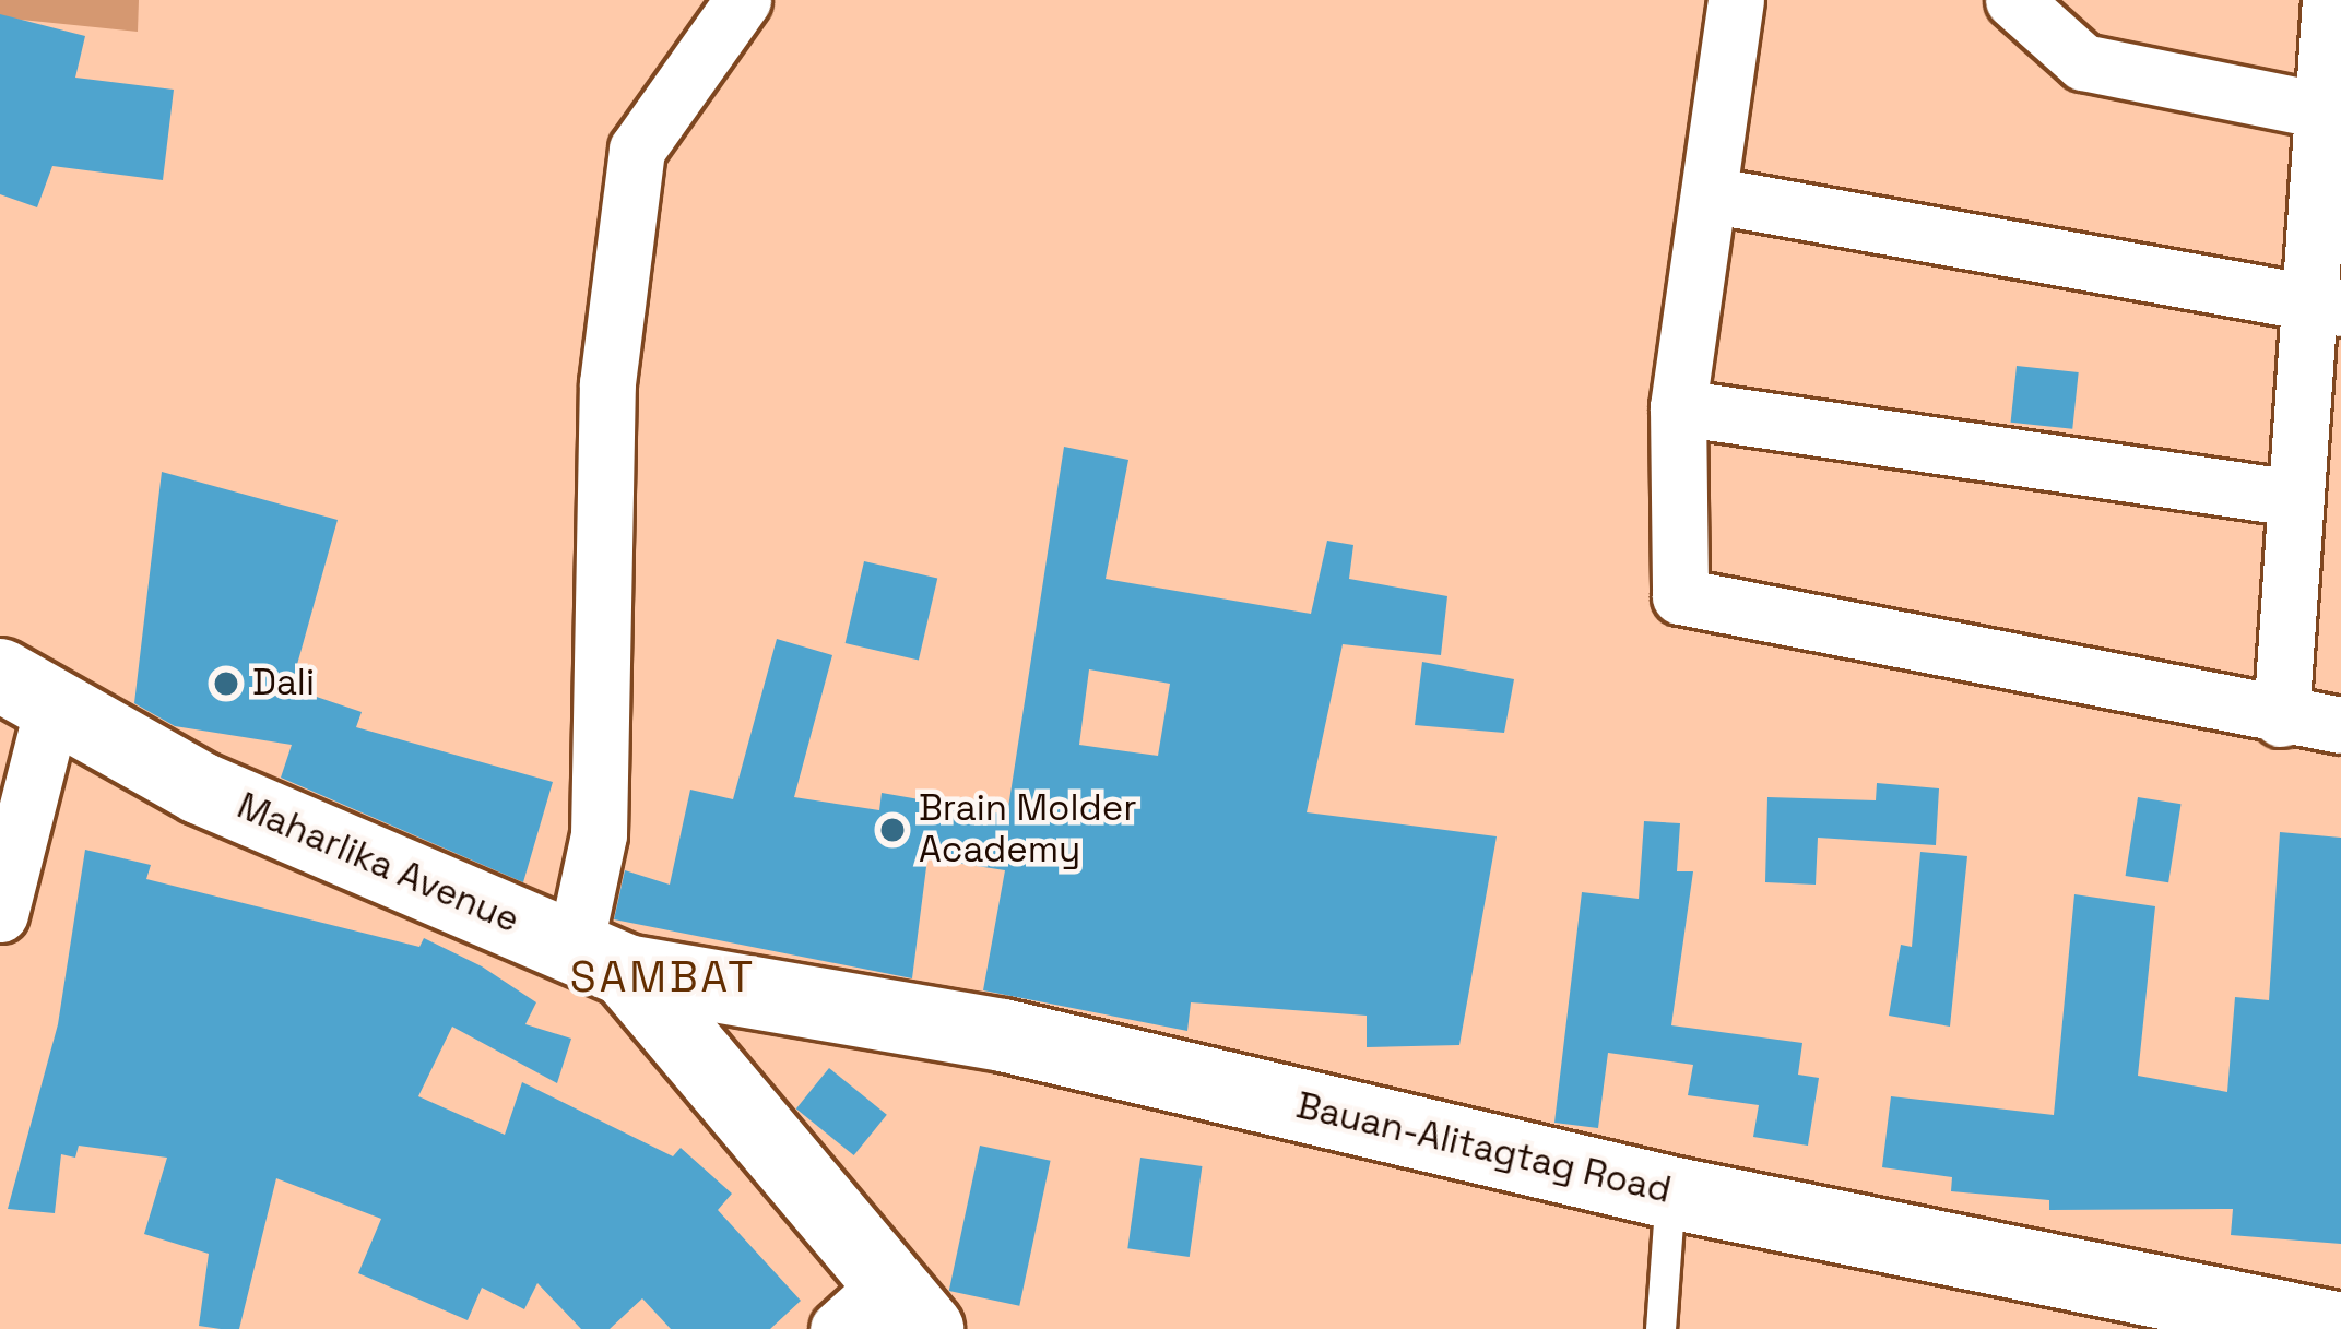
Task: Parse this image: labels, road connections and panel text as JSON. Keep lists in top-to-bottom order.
{
  "streets": {
    "main road": ["Maharlika Avenue", "Bauan-Alitagtag Road"]
  },
  "crossings": [
    ["Maharlika Avenue", "Bauan-Alitagtag Road"]
  ],
  "districts": ["SAMBAT"],
  "places": ["Dali", "Brain Molder Academy"]
}
